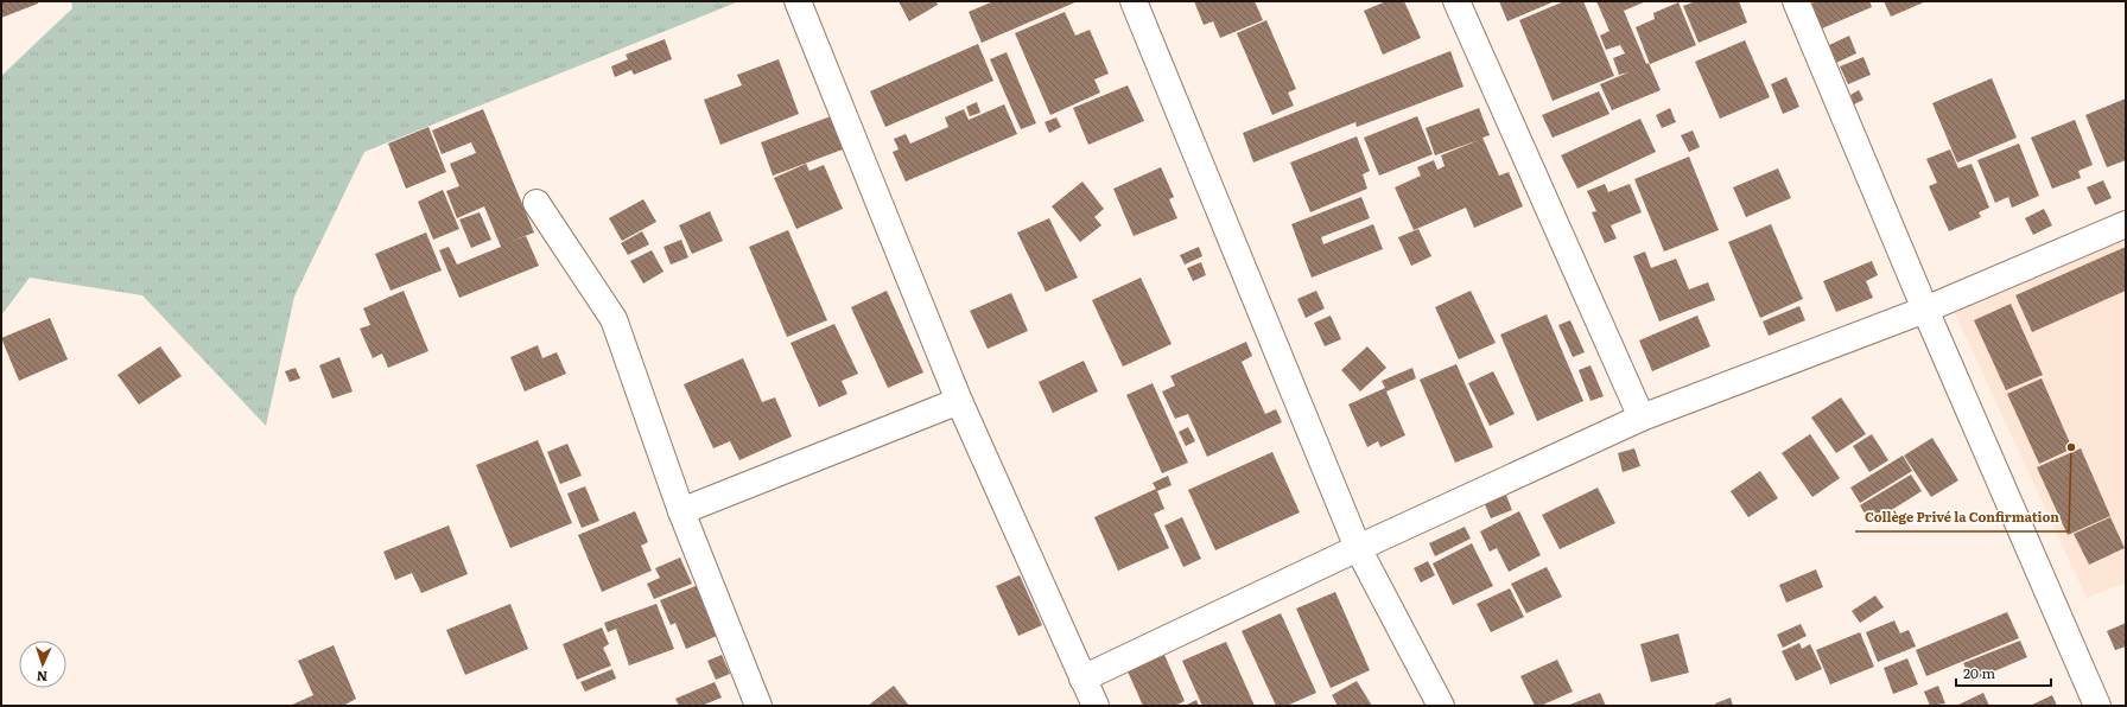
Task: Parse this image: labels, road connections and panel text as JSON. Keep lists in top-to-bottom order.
{
  "places": ["Collège Privé la Confirmation"],
  "scale_bar": "20 m",
  "north": "bottom"
}
